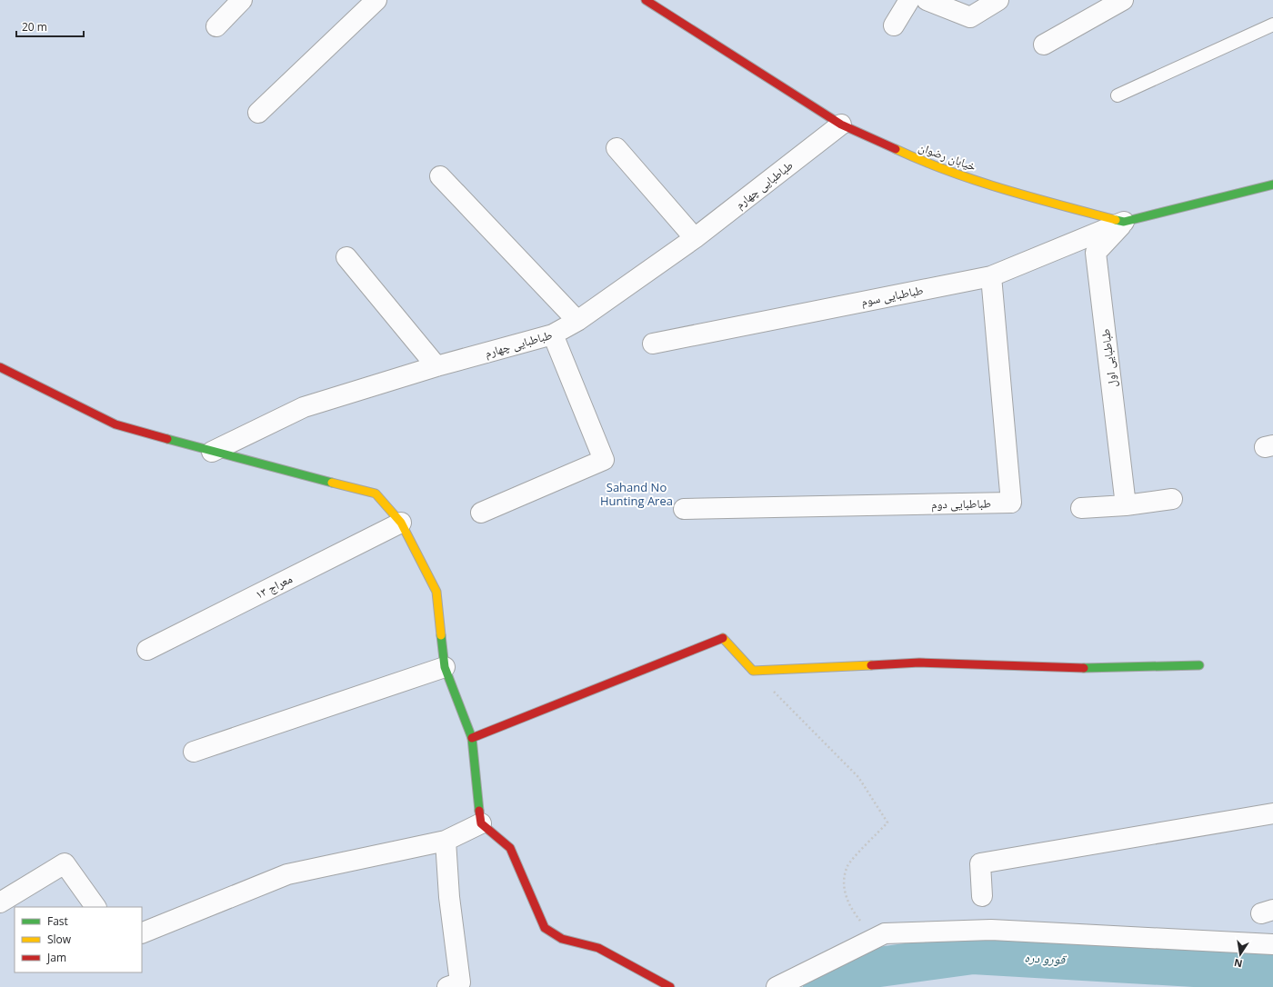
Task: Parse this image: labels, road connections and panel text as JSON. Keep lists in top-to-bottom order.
{
  "streets": {
    "street": [
      "خیابان رضوان",
      "طباطبایی چهارم",
      "طباطبایی سوم",
      "طباطبایی اول",
      "طباطبایی دوم",
      "معراج ۱۳"
    ]
  },
  "crossings": [
    ["خیابان رضوان", "طباطبایی چهارم"],
    ["خیابان رضوان", "طباطبایی سوم"],
    ["خیابان رضوان", "طباطبایی اول"],
    ["طباطبایی سوم", "طباطبایی اول"],
    ["طباطبایی سوم", "طباطبایی دوم"]
  ],
  "water": ["قورو دره"],
  "parks": ["Sahand No Hunting Area"],
  "legend": ["Fast", "Slow", "Jam"],
  "scale_bar": "20 m",
  "north": "bottom"
}
